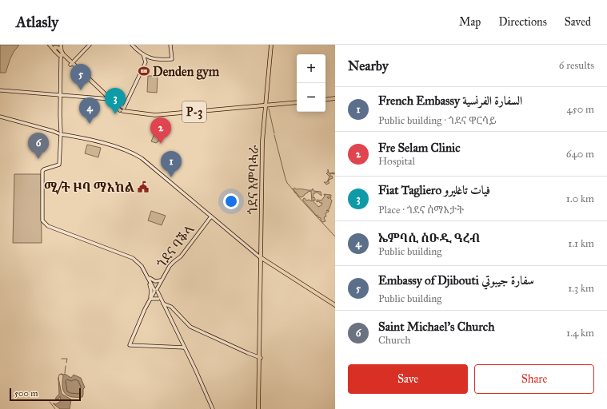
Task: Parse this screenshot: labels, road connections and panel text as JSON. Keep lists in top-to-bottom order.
{
  "streets": {
    "main road": ["P-3", "ጎደና እምባሓራ", "ጎደና ባቕላ"]
  },
  "crossings": [
    ["P-3", "ጎደና እምባሓራ"]
  ],
  "places": {
    "sports": ["Denden gym"],
    "public building": ["ሚ/ት ዞባ ማእከል"]
  },
  "scale_bar": "500 m",
  "page": {
    "header": "Atlasly",
    "nav": ["Map", "Directions", "Saved"],
    "heading": ["Nearby", "6 results"],
    "map_buttons": ["+", "−"],
    "pins": [
      "5",
      "3",
      "4",
      "2",
      "6",
      "1"
    ],
    "list": [
      {
        "mark": "1",
        "name": "French Embassy السفارة الفرنسية",
        "note": "Public building · ጎደና ዋርሳይ",
        "value": "450 m"
      },
      {
        "mark": "2",
        "name": "Fre Selam Clinic",
        "note": "Hospital",
        "value": "640 m"
      },
      {
        "mark": "3",
        "name": "Fiat Tagliero فيات تاغليرو",
        "note": "Place · ጎደና ሰማእታት",
        "value": "1.0 km"
      },
      {
        "mark": "4",
        "name": "ኤምባሲ ስዑዲ ዓረብ",
        "note": "Public building",
        "value": "1.1 km"
      },
      {
        "mark": "5",
        "name": "Embassy of Djibouti سفارة جيبوتي",
        "note": "Public building",
        "value": "1.3 km"
      },
      {
        "mark": "6",
        "name": "Saint Michael's Church",
        "note": "Church",
        "value": "1.4 km"
      }
    ],
    "buttons": ["Save", "Share"],
    "scale": "500 m"
  }
}
